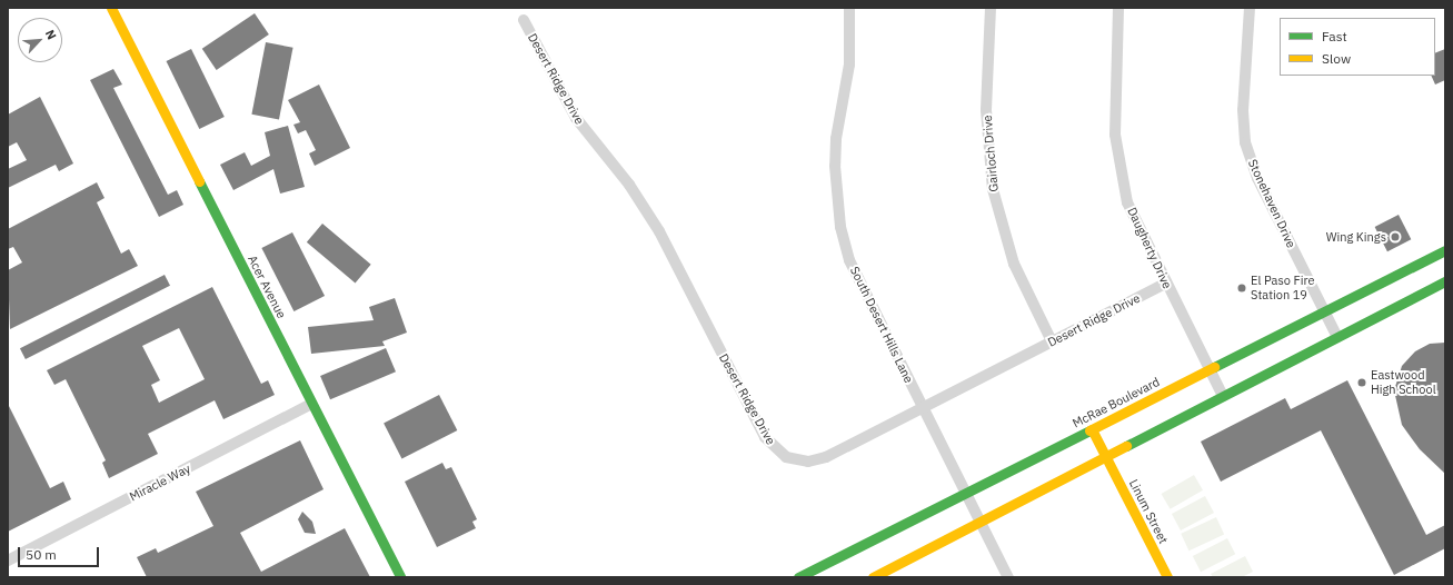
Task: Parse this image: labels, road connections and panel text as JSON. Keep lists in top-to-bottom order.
{
  "streets": {
    "main road": ["Acer Avenue", "McRae Boulevard", "Linum Street"],
    "street": [
      "Desert Ridge Drive",
      "Gairloch Drive",
      "Stonehaven Drive",
      "Daugherty Drive",
      "South Desert Hills Lane",
      "Miracle Way"
    ]
  },
  "crossings": [
    ["Desert Ridge Drive", "Gairloch Drive"],
    ["Desert Ridge Drive", "Daugherty Drive"],
    ["Desert Ridge Drive", "South Desert Hills Lane"],
    ["Stonehaven Drive", "McRae Boulevard"],
    ["Daugherty Drive", "McRae Boulevard"],
    ["Acer Avenue", "Miracle Way"],
    ["South Desert Hills Lane", "McRae Boulevard"],
    ["McRae Boulevard", "Linum Street"]
  ],
  "places": ["Wing Kings", "El Paso Fire Station 19", "Eastwood High School"],
  "legend": ["Fast", "Slow"],
  "scale_bar": "50 m",
  "north": "top right"
}
